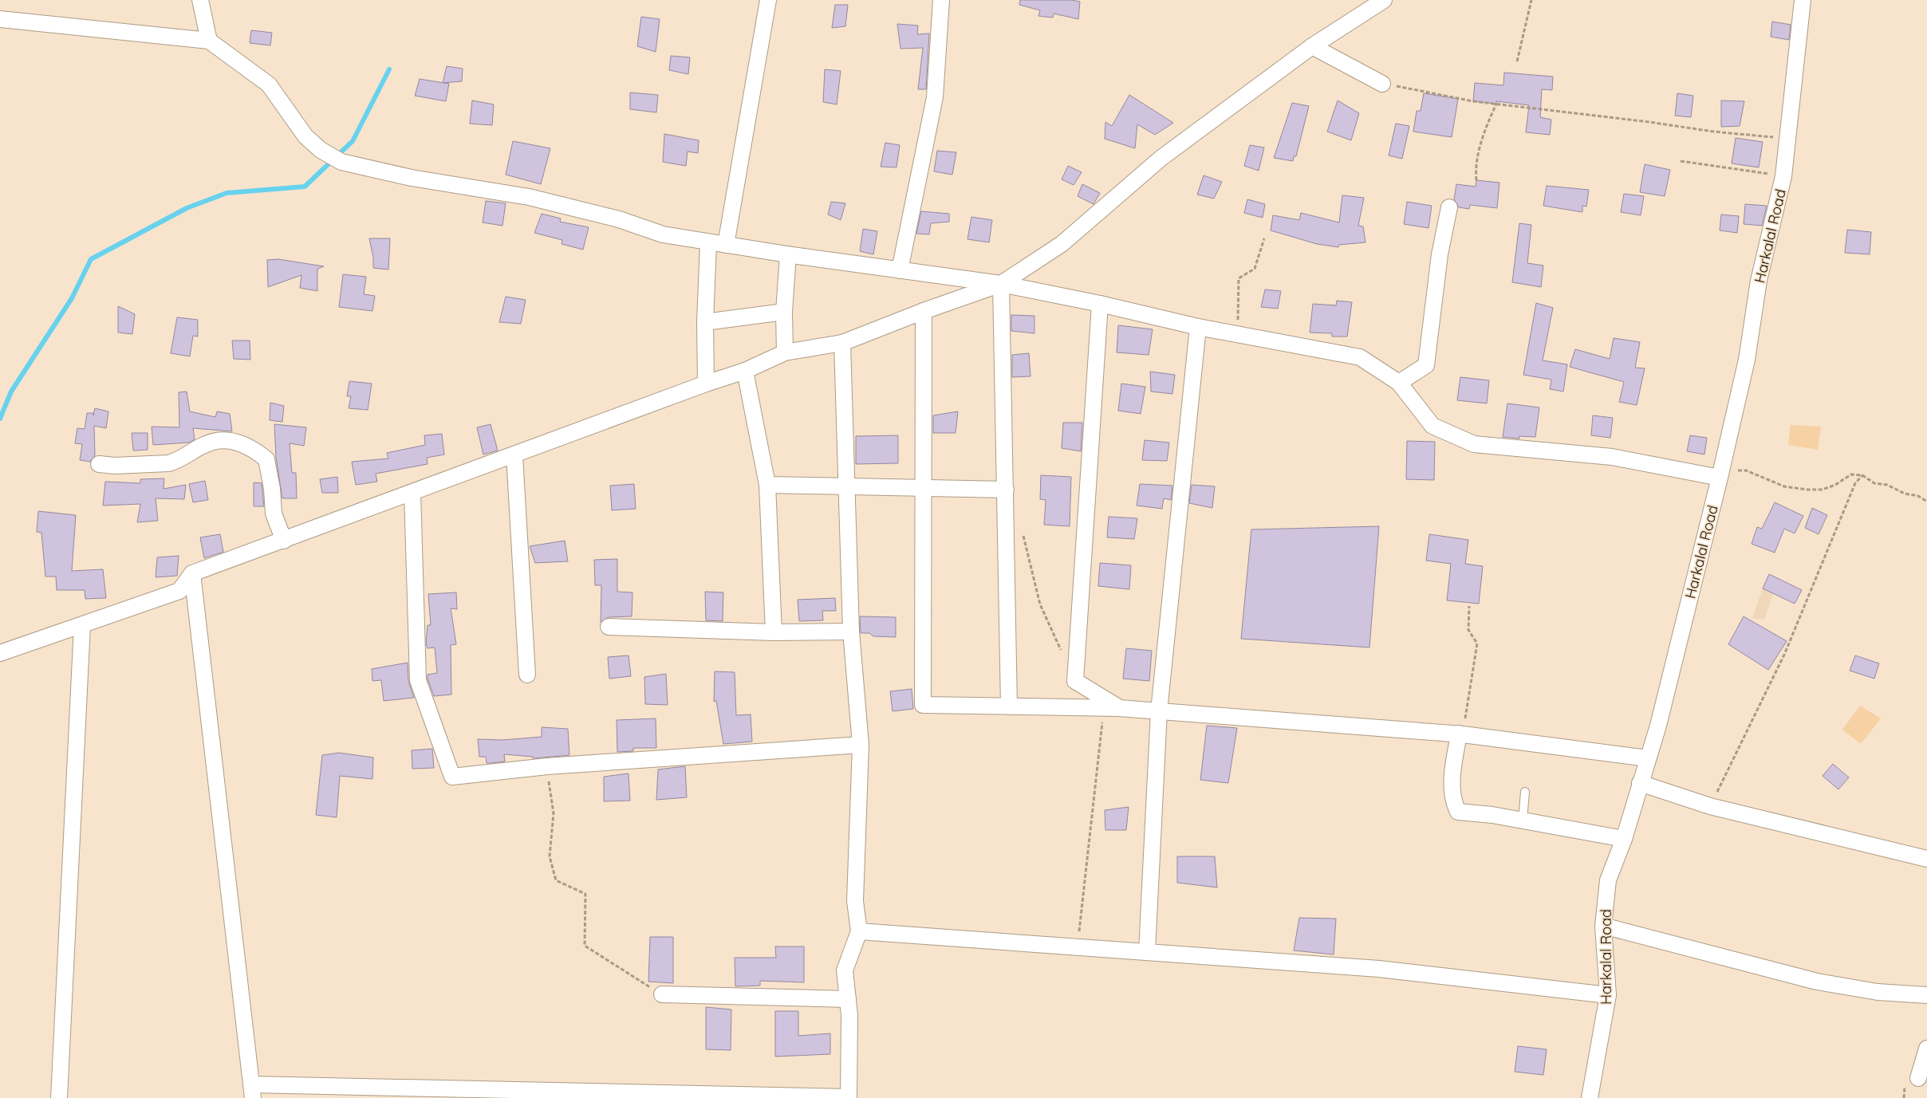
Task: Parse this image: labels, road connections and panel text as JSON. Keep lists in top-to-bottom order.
{
  "streets": {
    "street": ["Harkalal Road"]
  }
}
